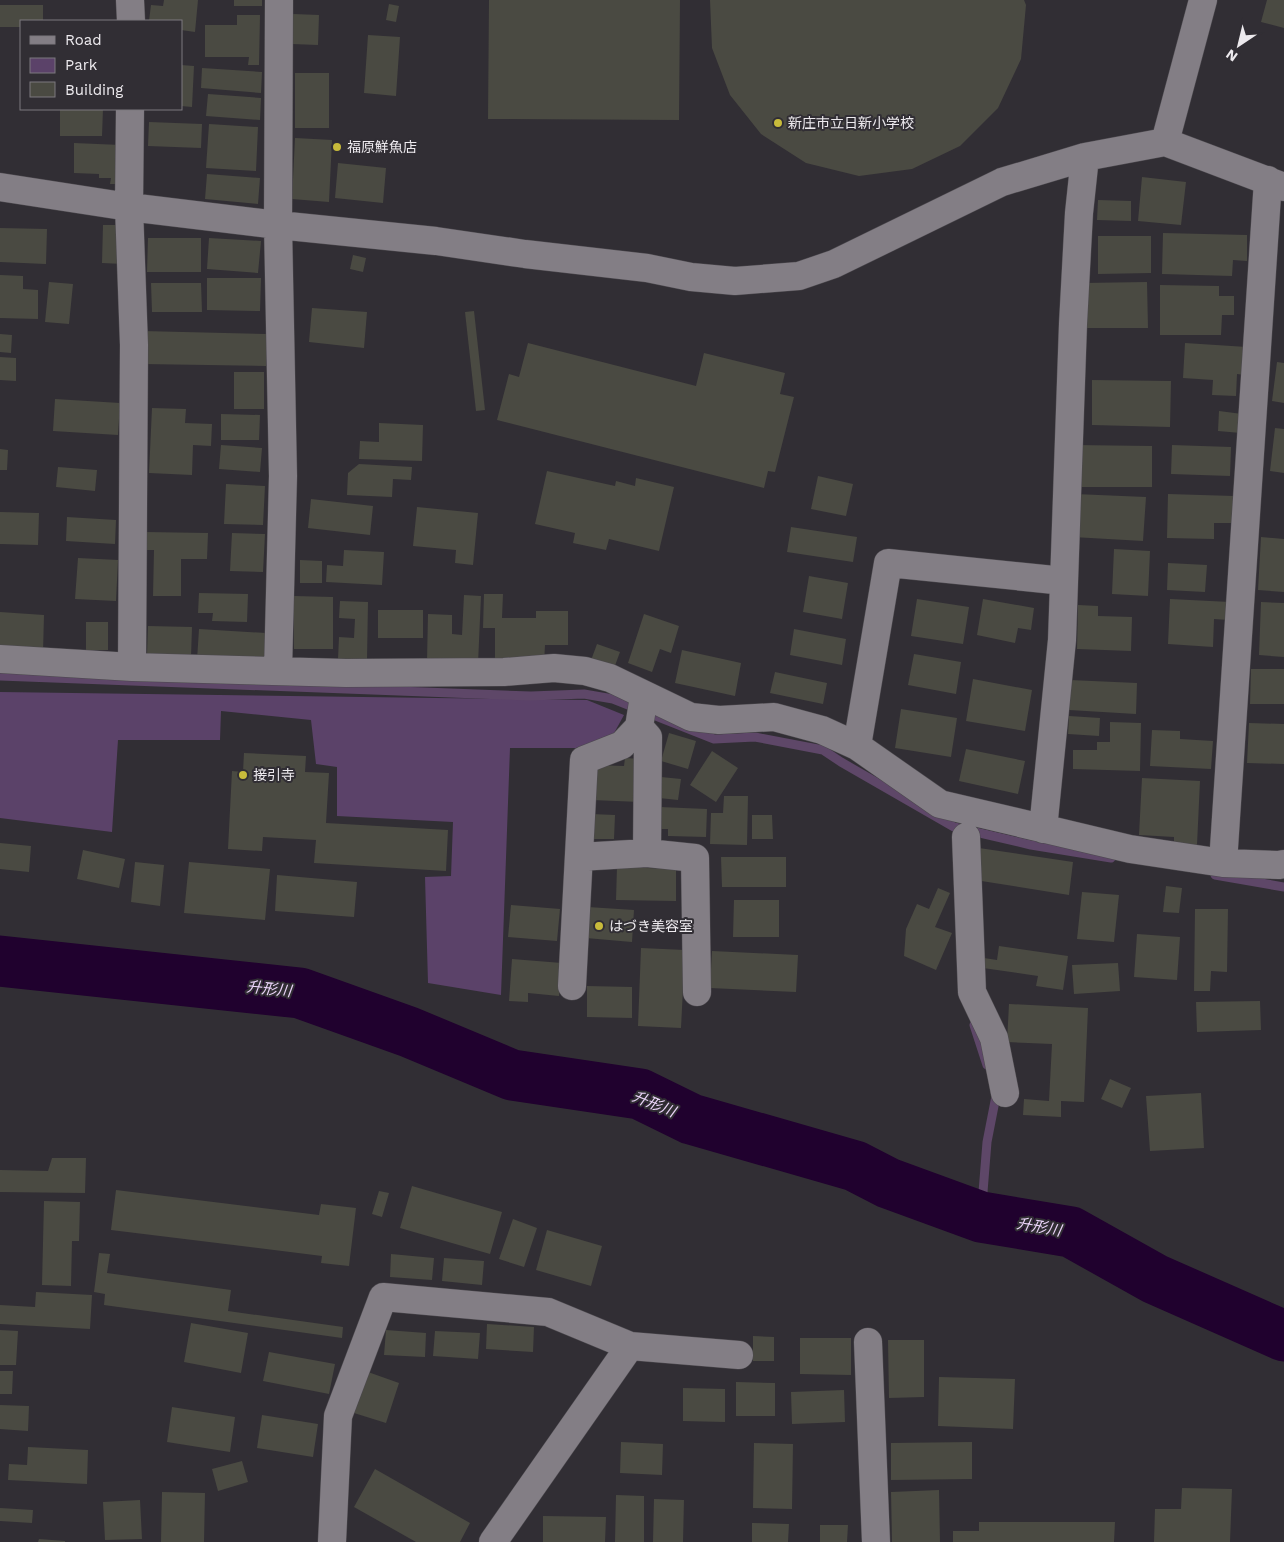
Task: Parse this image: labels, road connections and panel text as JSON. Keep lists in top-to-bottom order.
{
  "water": ["升形川"],
  "places": [
    "新庄市立日新小学校",
    "福原鮮魚店",
    "接引寺",
    "はづき美容室"
  ],
  "legend": ["Road", "Park", "Building"],
  "north": "bottom left"
}
